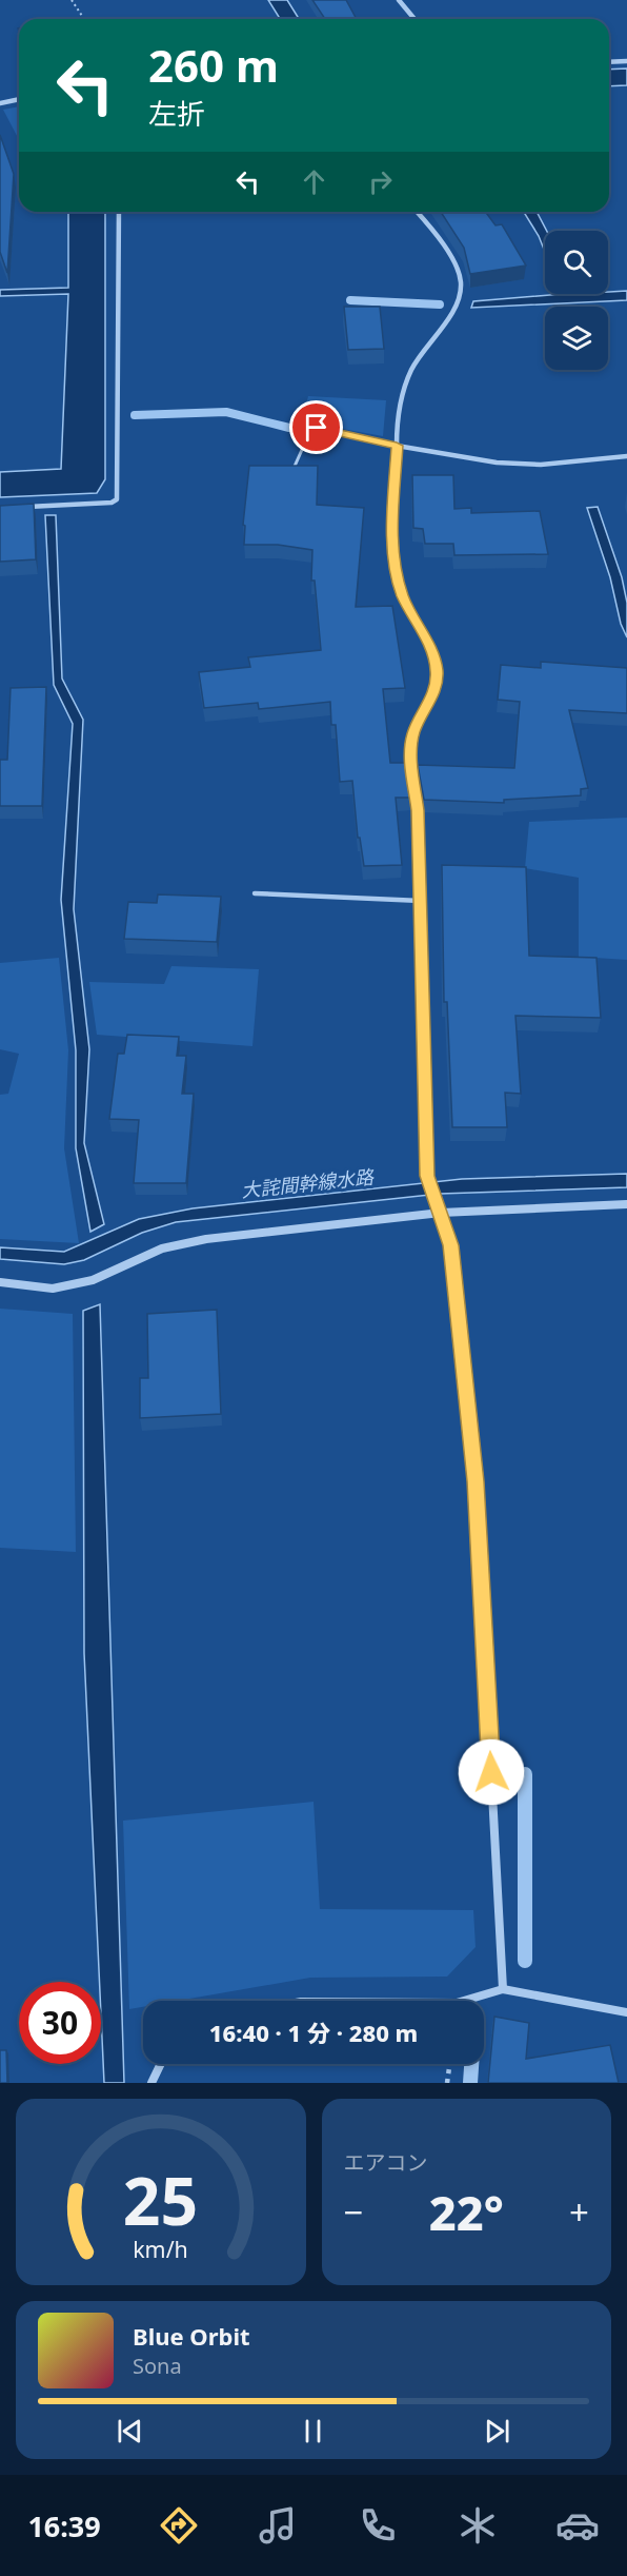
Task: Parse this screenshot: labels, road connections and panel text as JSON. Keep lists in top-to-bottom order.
{
  "water": ["大詫間幹線水路"],
  "page": {
    "turn": ["260 m", "左折"],
    "limit": "30",
    "trip": "16:40 · 1 分 · 280 m",
    "tile": "エアコン",
    "heat": ["−", "22°", "+"],
    "song": ["Blue Orbit", "Sona"],
    "tabs": "16:39",
    "gauge": ["25", "km/h"]
  }
}
